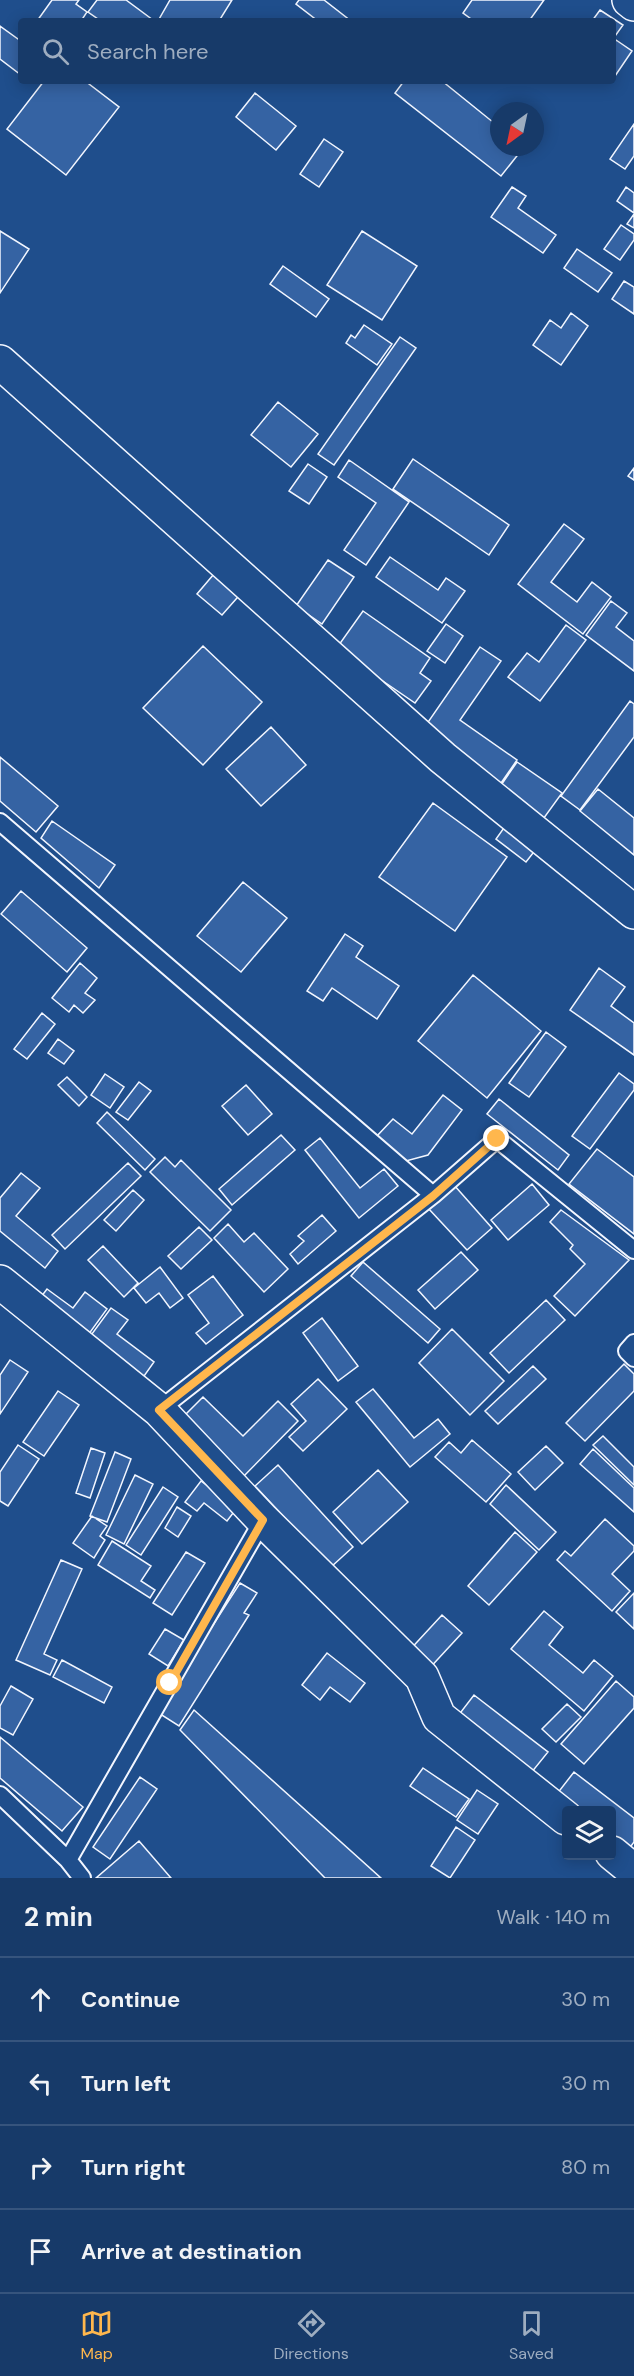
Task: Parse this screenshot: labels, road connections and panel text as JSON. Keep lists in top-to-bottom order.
{
  "north": "bottom left",
  "page": {
    "search": "Search here",
    "heading": ["2 min", "Walk · 140 m"],
    "list": [
      ["Continue", "30 m"],
      ["Turn left", "30 m"],
      ["Turn right", "80 m"],
      "Arrive at destination"
    ],
    "nav": ["Map", "Directions", "Saved"]
  }
}
